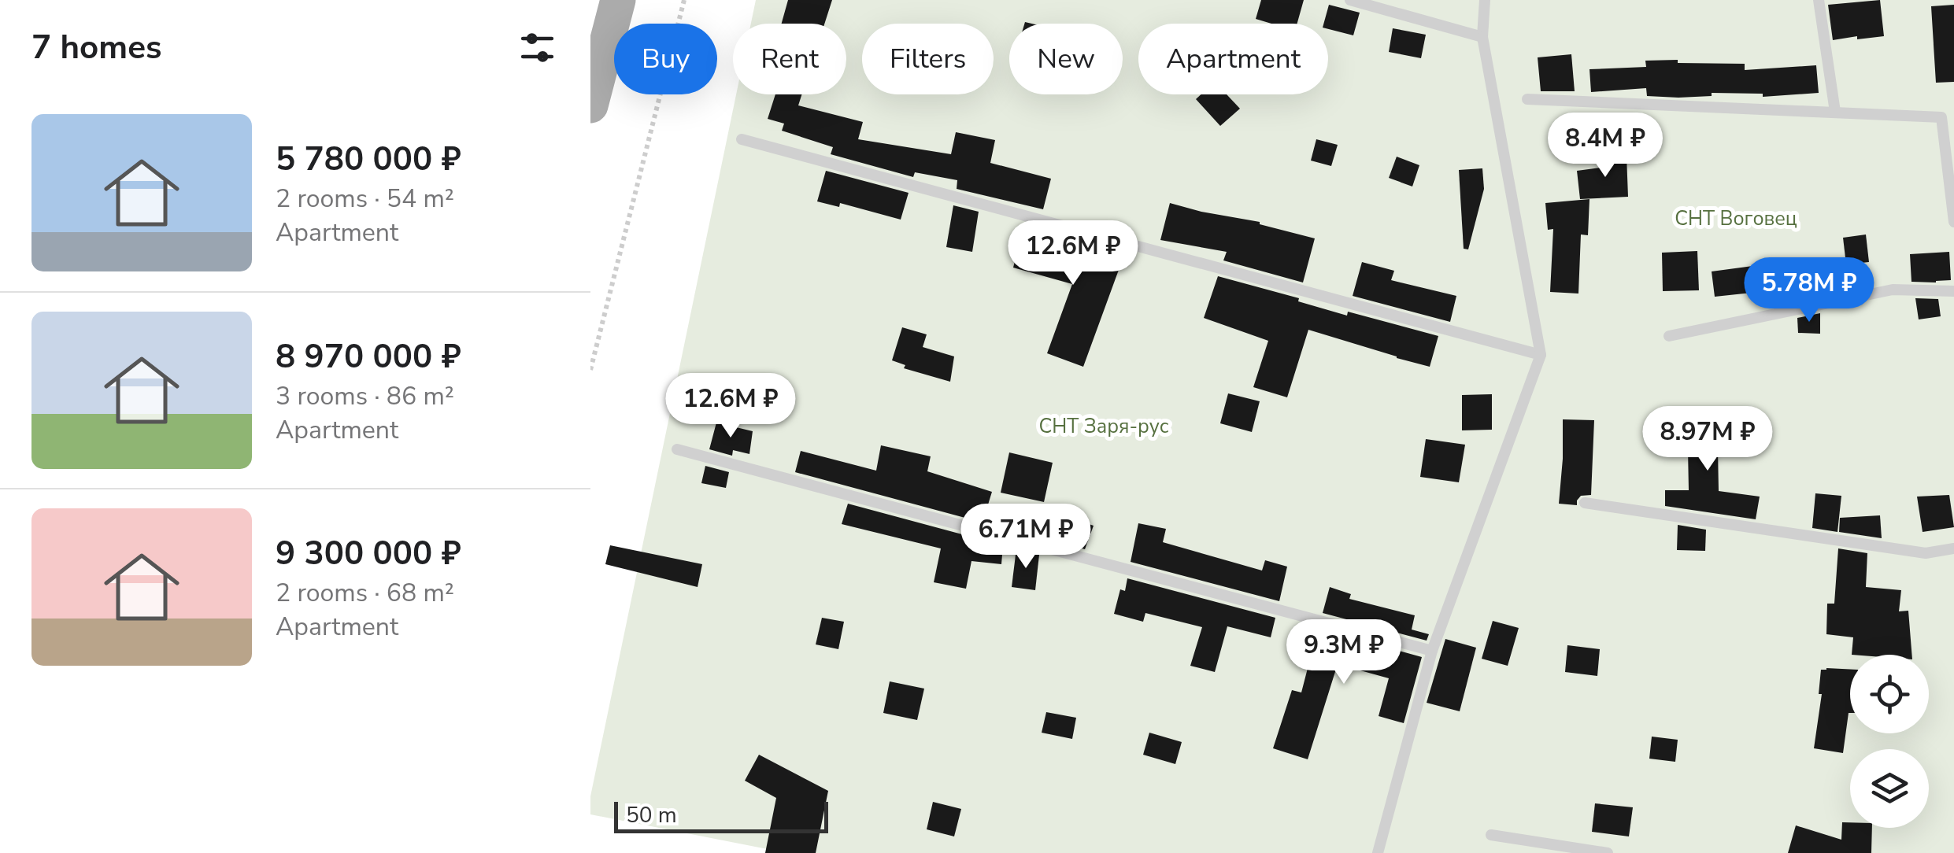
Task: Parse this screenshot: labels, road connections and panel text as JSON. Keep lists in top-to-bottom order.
{
  "parks": ["СНТ Воговец", "СНТ Заря-рус"],
  "scale_bar": "50 m",
  "page": {
    "heading": "7 homes",
    "chip": [
      "Buy",
      "Rent",
      "Filters",
      "New",
      "Apartment"
    ],
    "list": [
      {
        "name": "5 780 000 ₽",
        "note": "2 rooms · 54 m² · Apartment"
      },
      {
        "name": "8 970 000 ₽",
        "note": "3 rooms · 86 m² · Apartment"
      },
      {
        "name": "9 300 000 ₽",
        "note": "2 rooms · 68 m² · Apartment"
      }
    ],
    "price": [
      "8.4M ₽",
      "12.6M ₽",
      "5.78M ₽",
      "12.6M ₽",
      "8.97M ₽",
      "6.71M ₽",
      "9.3M ₽"
    ],
    "scale": "50 m"
  }
}
